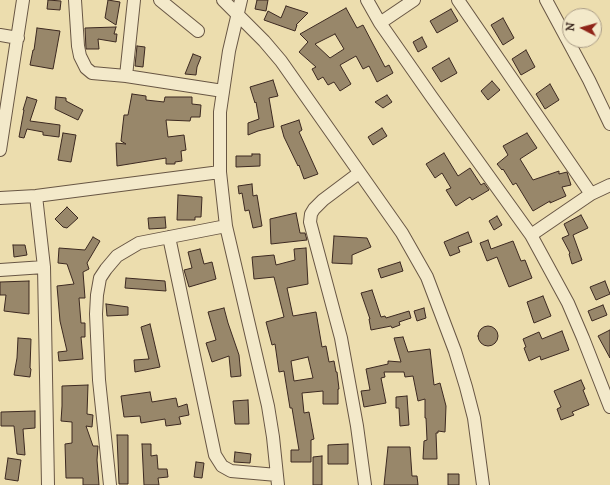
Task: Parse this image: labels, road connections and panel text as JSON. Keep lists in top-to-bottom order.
{
  "north": "left"
}
